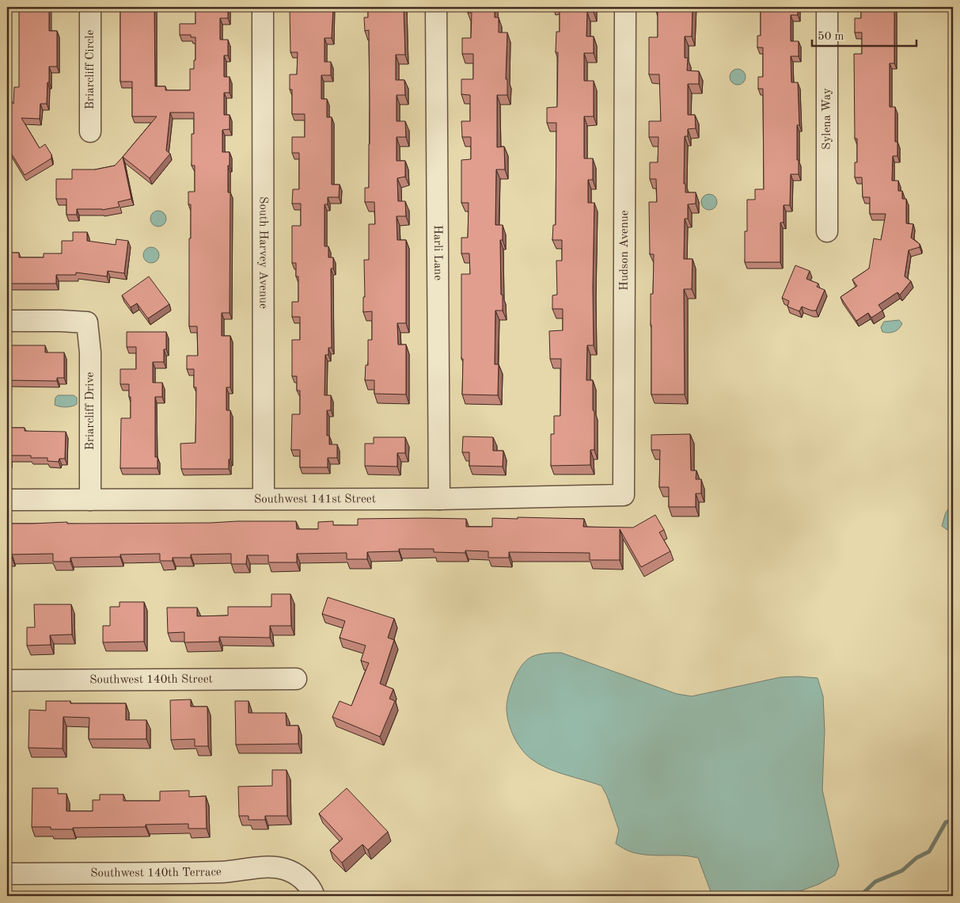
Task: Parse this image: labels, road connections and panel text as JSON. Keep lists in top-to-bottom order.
{
  "streets": {
    "street": [
      "Briarcliff Circle",
      "Sylena Way",
      "Hudson Avenue",
      "South Harvey Avenue",
      "Harli Lane",
      "Briarcliff Drive",
      "Southwest 141st Street",
      "Southwest 140th Street",
      "Southwest 140th Terrace"
    ]
  },
  "crossings": [
    ["Hudson Avenue", "Southwest 141st Street"],
    ["South Harvey Avenue", "Southwest 141st Street"],
    ["Harli Lane", "Southwest 141st Street"],
    ["Briarcliff Drive", "Southwest 141st Street"]
  ],
  "scale_bar": "50 m"
}
